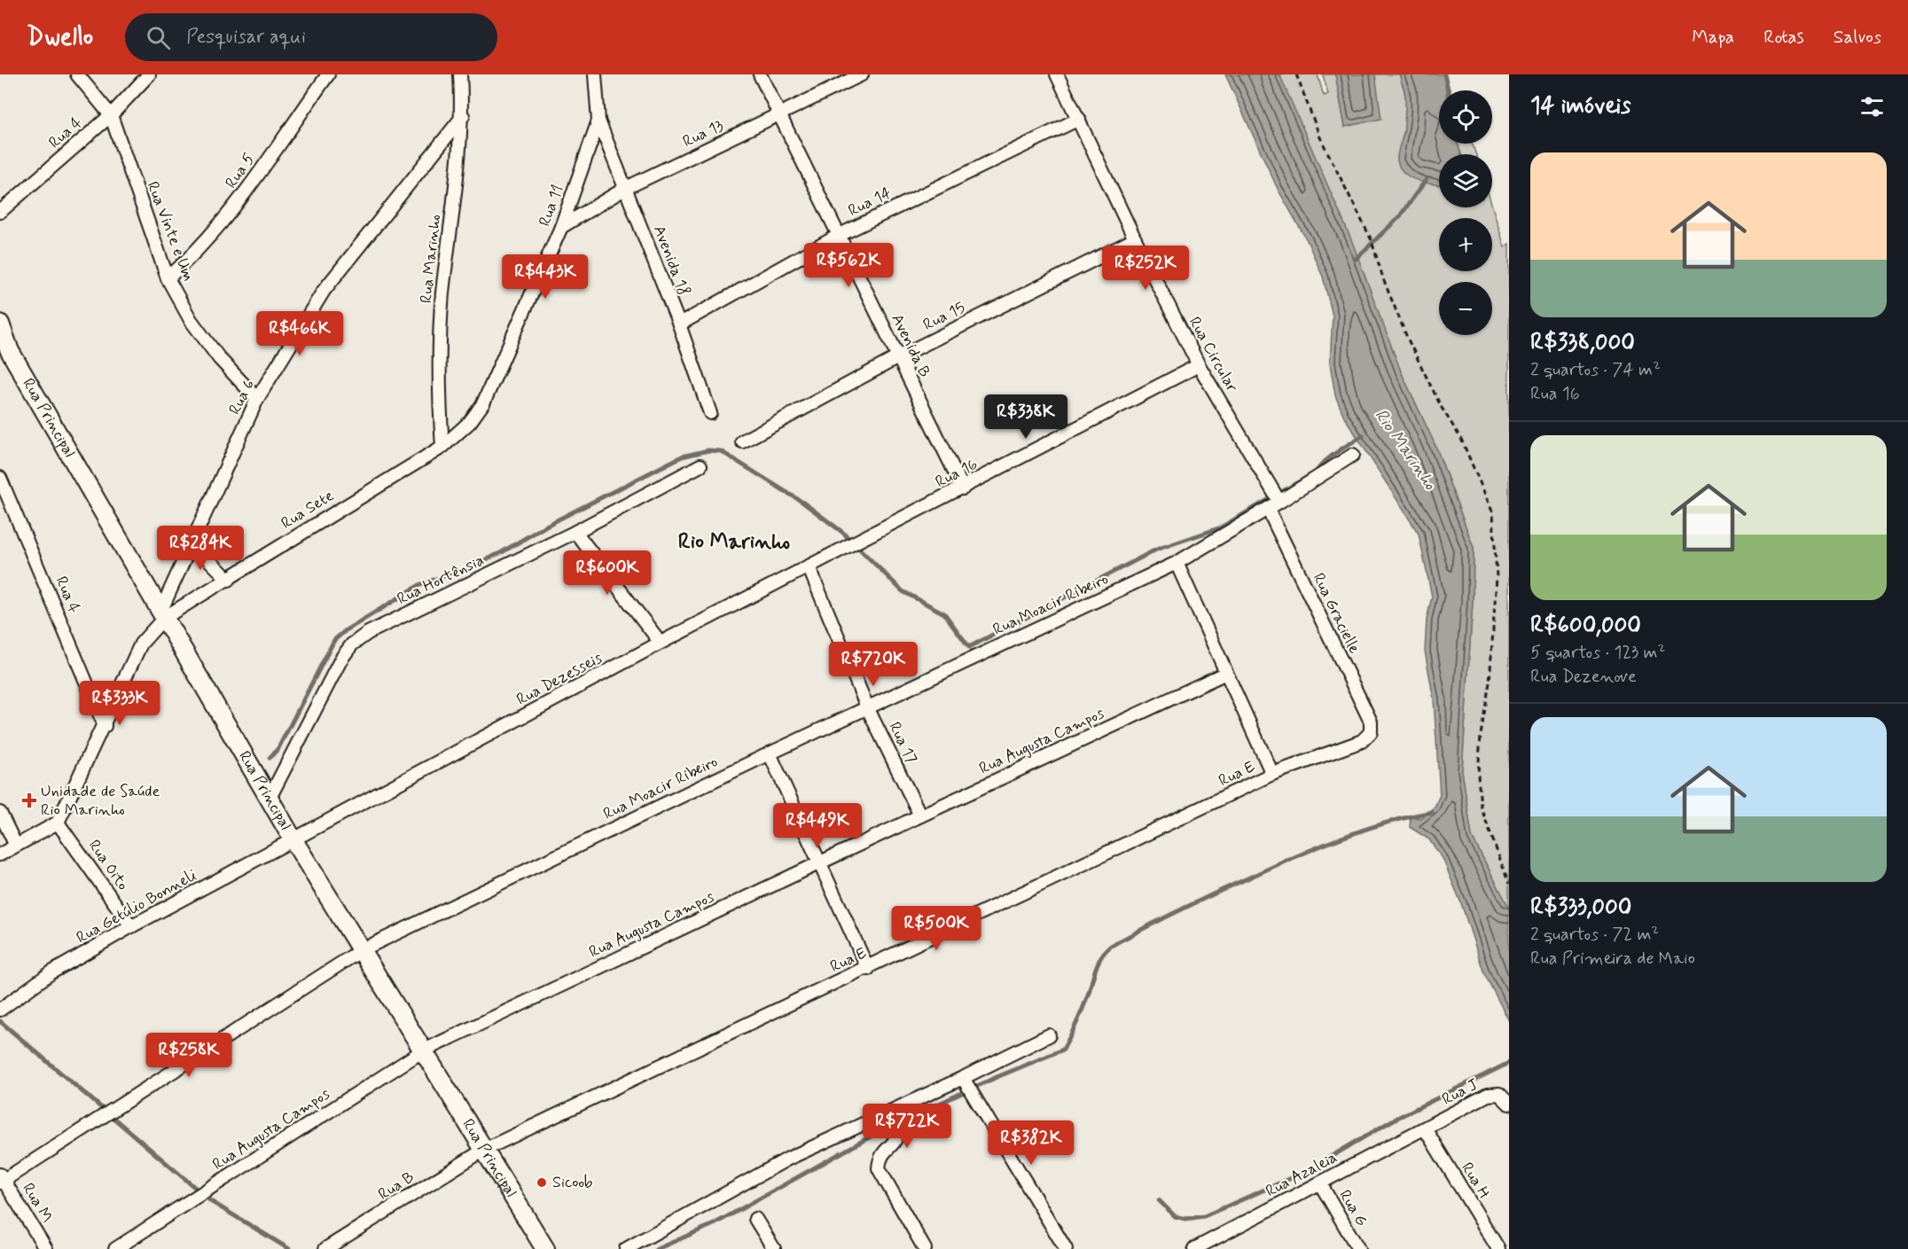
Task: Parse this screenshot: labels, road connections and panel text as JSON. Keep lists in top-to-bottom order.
{
  "streets": {
    "main road": ["Rua Principal"],
    "street": [
      "Rua 4",
      "Rua 13",
      "Rua 5",
      "Rua 14",
      "Rua 11",
      "Rua Vinte e Um",
      "Rua Marinho",
      "Avenida 18",
      "Rua 15",
      "Avenida B",
      "Rua Circular",
      "Rua 6",
      "Rua 16",
      "Rua Sete",
      "Rua Hortênsia",
      "Rua Moacir Ribeiro",
      "Rua Gracielle",
      "Rua Dezesseis",
      "Rua Augusta Campos",
      "Rua 17",
      "Rua E",
      "Rua Oito",
      "Rua Getúlio Bonneli",
      "Rua J",
      "Rua Azaleia",
      "Rua H",
      "Rua B",
      "Rua M",
      "Rua G"
    ]
  },
  "crossings": [
    ["Rua 4", "Rua Vinte e Um"],
    ["Rua 13", "Rua 11"],
    ["Rua 13", "Avenida 18"],
    ["Rua 13", "Avenida B"],
    ["Rua 5", "Rua Vinte e Um"],
    ["Rua 14", "Avenida 18"],
    ["Rua 14", "Avenida B"],
    ["Rua 14", "Rua Circular"],
    ["Rua 11", "Rua Marinho"],
    ["Rua 11", "Avenida 18"],
    ["Rua 11", "Rua Sete"],
    ["Rua Vinte e Um", "Rua 6"],
    ["Rua Marinho", "Rua 6"],
    ["Rua Marinho", "Rua Sete"],
    ["Rua 15", "Avenida B"],
    ["Rua 15", "Rua Circular"],
    ["Avenida B", "Rua 16"],
    ["Rua Circular", "Rua 16"],
    ["Rua Circular", "Rua Moacir Ribeiro"],
    ["Rua 6", "Rua Principal"],
    ["Rua 6", "Rua Sete"],
    ["Rua Principal", "Rua Sete"],
    ["Rua Principal", "Rua Hortênsia"],
    ["Rua Principal", "Rua Moacir Ribeiro"],
    ["Rua Principal", "Rua Dezesseis"],
    ["Rua Principal", "Rua Augusta Campos"],
    ["Rua Principal", "Rua E"],
    ["Rua Principal", "Rua Getúlio Bonneli"],
    ["Rua Principal", "Rua B"],
    ["Rua 16", "Rua Dezesseis"],
    ["Rua Moacir Ribeiro", "Rua Gracielle"],
    ["Rua Moacir Ribeiro", "Rua 17"],
    ["Rua Moacir Ribeiro", "Rua M"],
    ["Rua Gracielle", "Rua E"],
    ["Rua Dezesseis", "Rua 17"],
    ["Rua Dezesseis", "Rua Getúlio Bonneli"],
    ["Rua Augusta Campos", "Rua 17"],
    ["Rua E", "Rua B"],
    ["Rua Oito", "Rua Getúlio Bonneli"],
    ["Rua J", "Rua Azaleia"],
    ["Rua J", "Rua H"],
    ["Rua Azaleia", "Rua H"],
    ["Rua Azaleia", "Rua G"]
  ],
  "districts": ["Rio Marinho"],
  "water": ["Rio Marinho"],
  "places": {
    "health": ["Unidade de Saúde Rio Marinho"],
    "other": ["Sicoob"]
  },
  "page": {
    "header": "Dwello",
    "search": "Pesquisar aqui",
    "nav": ["Mapa", "Rotas", "Salvos"],
    "heading": "14 imóveis",
    "map_buttons": ["+", "−"],
    "list": [
      {
        "name": "R$338,000",
        "note": "2 quartos · 74 m² · Rua 16"
      },
      {
        "name": "R$600,000",
        "note": "5 quartos · 123 m² · Rua Dezenove"
      },
      {
        "name": "R$333,000",
        "note": "2 quartos · 72 m² · Rua Primeira de Maio"
      }
    ],
    "price": [
      "R$562K",
      "R$252K",
      "R$443K",
      "R$466K",
      "R$338K",
      "R$284K",
      "R$600K",
      "R$720K",
      "R$333K",
      "R$449K",
      "R$500K",
      "R$258K",
      "R$722K",
      "R$382K"
    ]
  }
}
